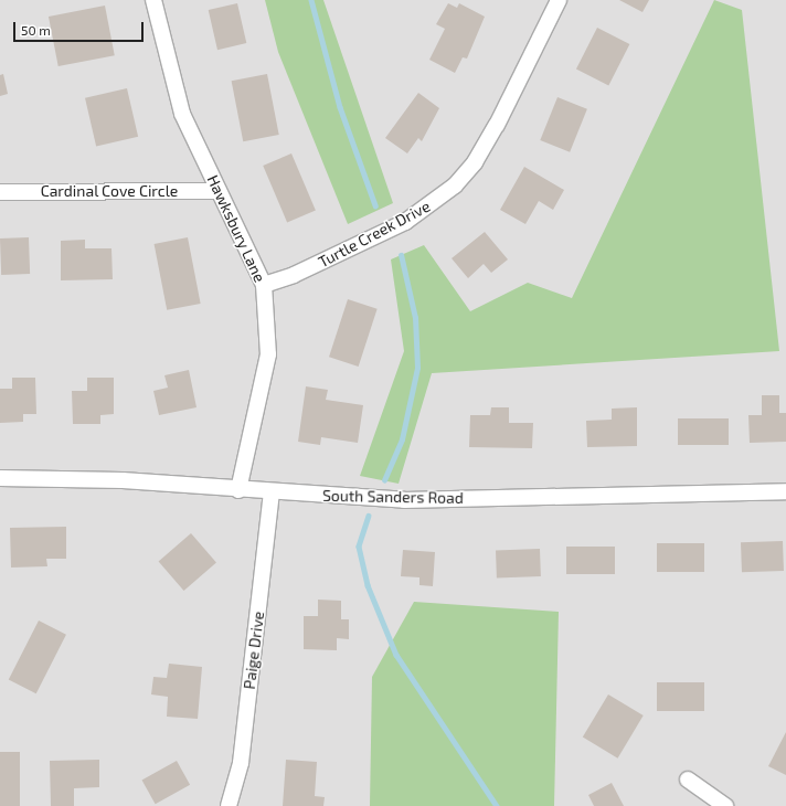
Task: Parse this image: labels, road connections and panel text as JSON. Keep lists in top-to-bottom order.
{
  "streets": {
    "street": [
      "Cardinal Cove Circle",
      "Hawksbury Lane",
      "Turtle Creek Drive",
      "South Sanders Road",
      "Paige Drive"
    ]
  },
  "crossings": [
    ["Cardinal Cove Circle", "Hawksbury Lane"],
    ["Hawksbury Lane", "Turtle Creek Drive"],
    ["Hawksbury Lane", "South Sanders Road"],
    ["South Sanders Road", "Paige Drive"]
  ],
  "scale_bar": "50 m"
}
